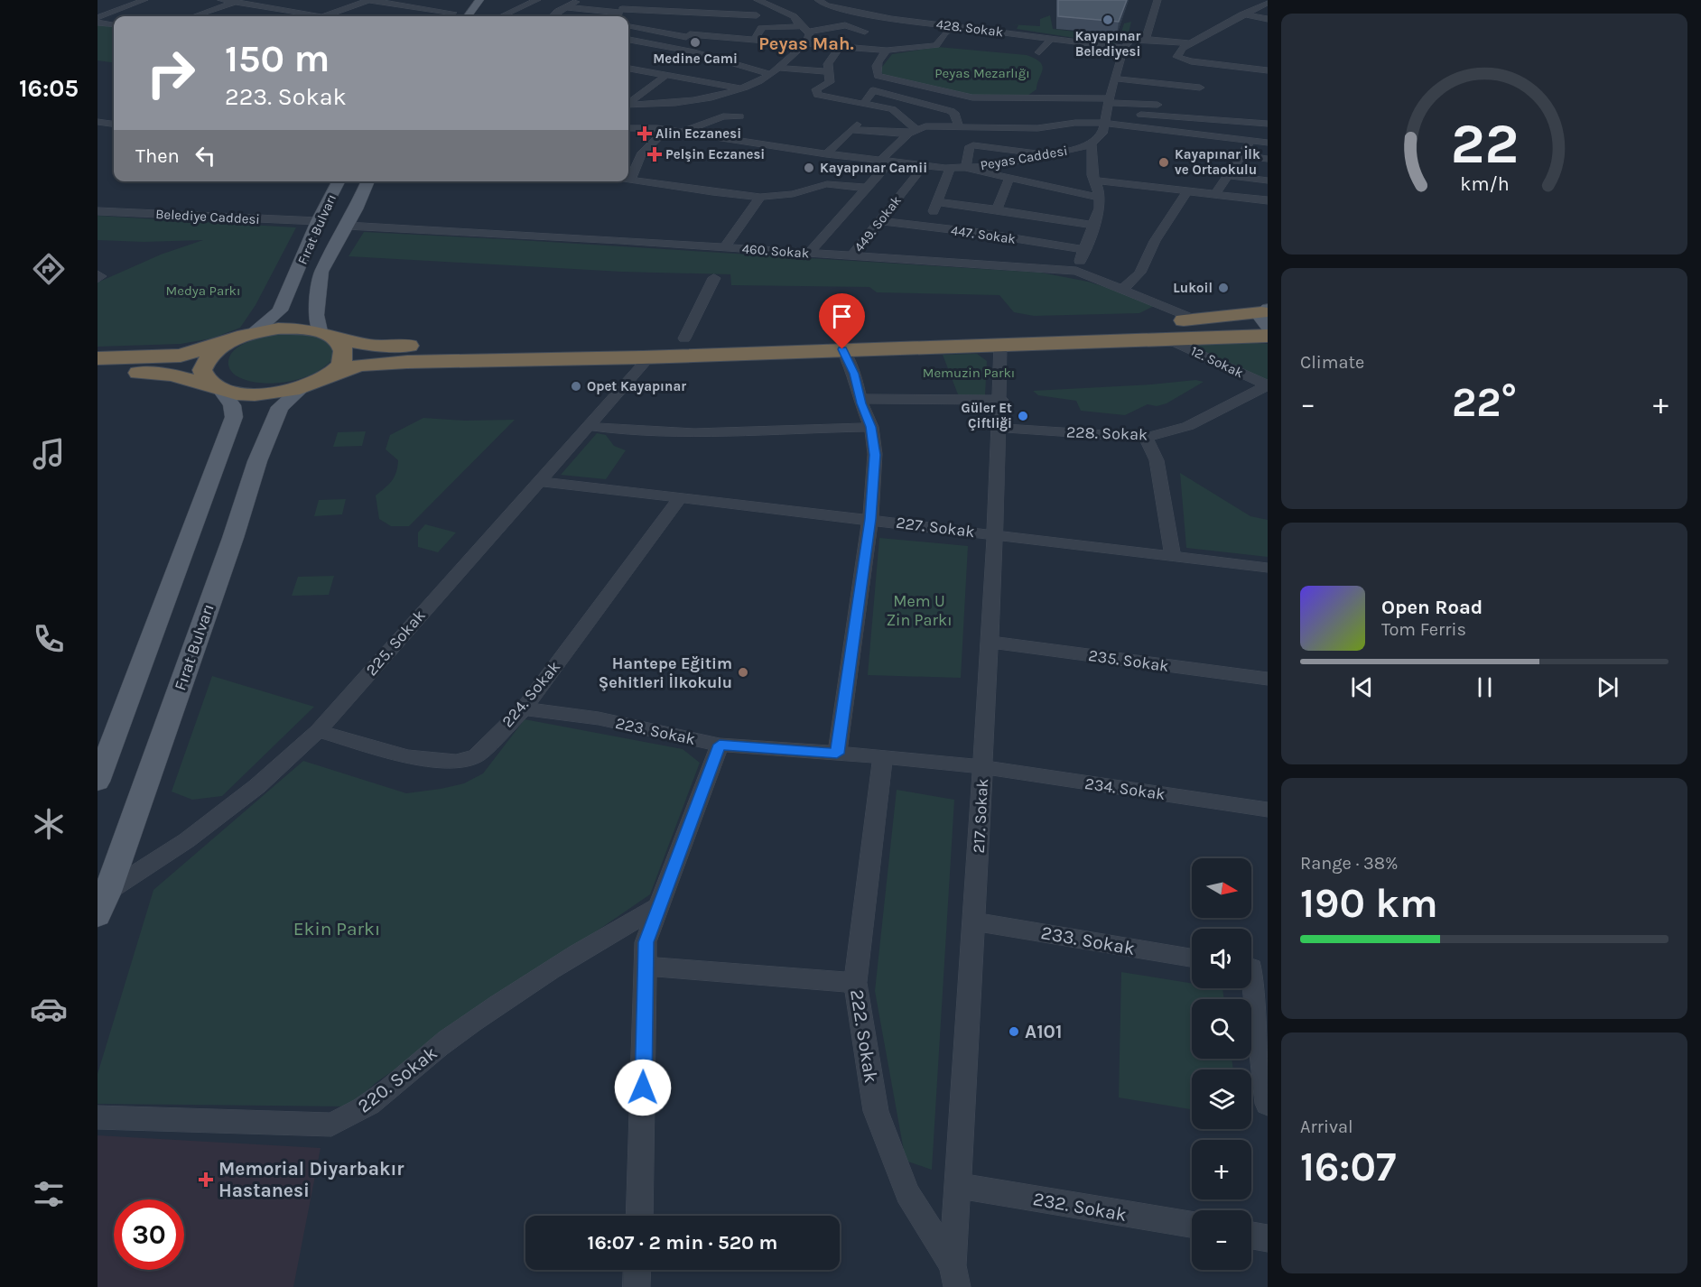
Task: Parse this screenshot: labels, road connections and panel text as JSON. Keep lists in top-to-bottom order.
{
  "streets": {
    "main road": ["Fırat Bulvarı"],
    "street": [
      "428. Sokak",
      "Peyas Caddesi",
      "Belediye Caddesi",
      "449. Sokak",
      "447. Sokak",
      "460. Sokak",
      "12. Sokak",
      "228. Sokak",
      "227. Sokak",
      "225. Sokak",
      "235. Sokak",
      "224. Sokak",
      "223. Sokak",
      "234. Sokak",
      "217. Sokak",
      "233. Sokak",
      "222. Sokak",
      "220. Sokak",
      "232. Sokak"
    ]
  },
  "crossings": [
    ["Peyas Caddesi", "449. Sokak"],
    ["Belediye Caddesi", "Fırat Bulvarı"],
    ["449. Sokak", "447. Sokak"],
    ["449. Sokak", "460. Sokak"],
    ["Fırat Bulvarı", "460. Sokak"],
    ["Fırat Bulvarı", "225. Sokak"],
    ["12. Sokak", "228. Sokak"],
    ["228. Sokak", "217. Sokak"],
    ["227. Sokak", "225. Sokak"],
    ["227. Sokak", "224. Sokak"],
    ["227. Sokak", "217. Sokak"],
    ["225. Sokak", "224. Sokak"],
    ["235. Sokak", "217. Sokak"],
    ["224. Sokak", "223. Sokak"],
    ["223. Sokak", "234. Sokak"],
    ["223. Sokak", "217. Sokak"],
    ["223. Sokak", "222. Sokak"],
    ["234. Sokak", "217. Sokak"],
    ["217. Sokak", "233. Sokak"],
    ["217. Sokak", "222. Sokak"],
    ["217. Sokak", "232. Sokak"]
  ],
  "districts": ["Peyas Mah."],
  "parks": [
    "Peyas Mezarlığı",
    "Medya Parkı",
    "Memuzin Parkı",
    "Mem U Zin Parkı",
    "Ekin Parkı"
  ],
  "places": {
    "other": [
      "Kayapınar Belediyesi",
      "Medine Cami",
      "Kayapınar İlk ve Ortaokulu",
      "Kayapınar Camii",
      "Lukoil",
      "Opet Kayapınar",
      "Güler Et Çiftliği",
      "Hantepe Eğitim Şehitleri İlkokulu",
      "A101"
    ],
    "health": ["Alin Eczanesi", "Pelşin Eczanesi", "Memorial Diyarbakır Hastanesi"]
  },
  "north": "right",
  "page": {
    "tabs": "16:05",
    "turn": ["150 m", "223. Sokak"],
    "then": "Then",
    "tile": [
      "Climate",
      ["Range · 38%", "190 km"],
      ["Arrival", "16:07"]
    ],
    "heat": ["−", "22°", "+"],
    "song": ["Open Road", "Tom Ferris"],
    "map_buttons": ["+", "−"],
    "limit": "30",
    "trip": "16:07 · 2 min · 520 m",
    "gauge": ["22", "km/h"]
  }
}
